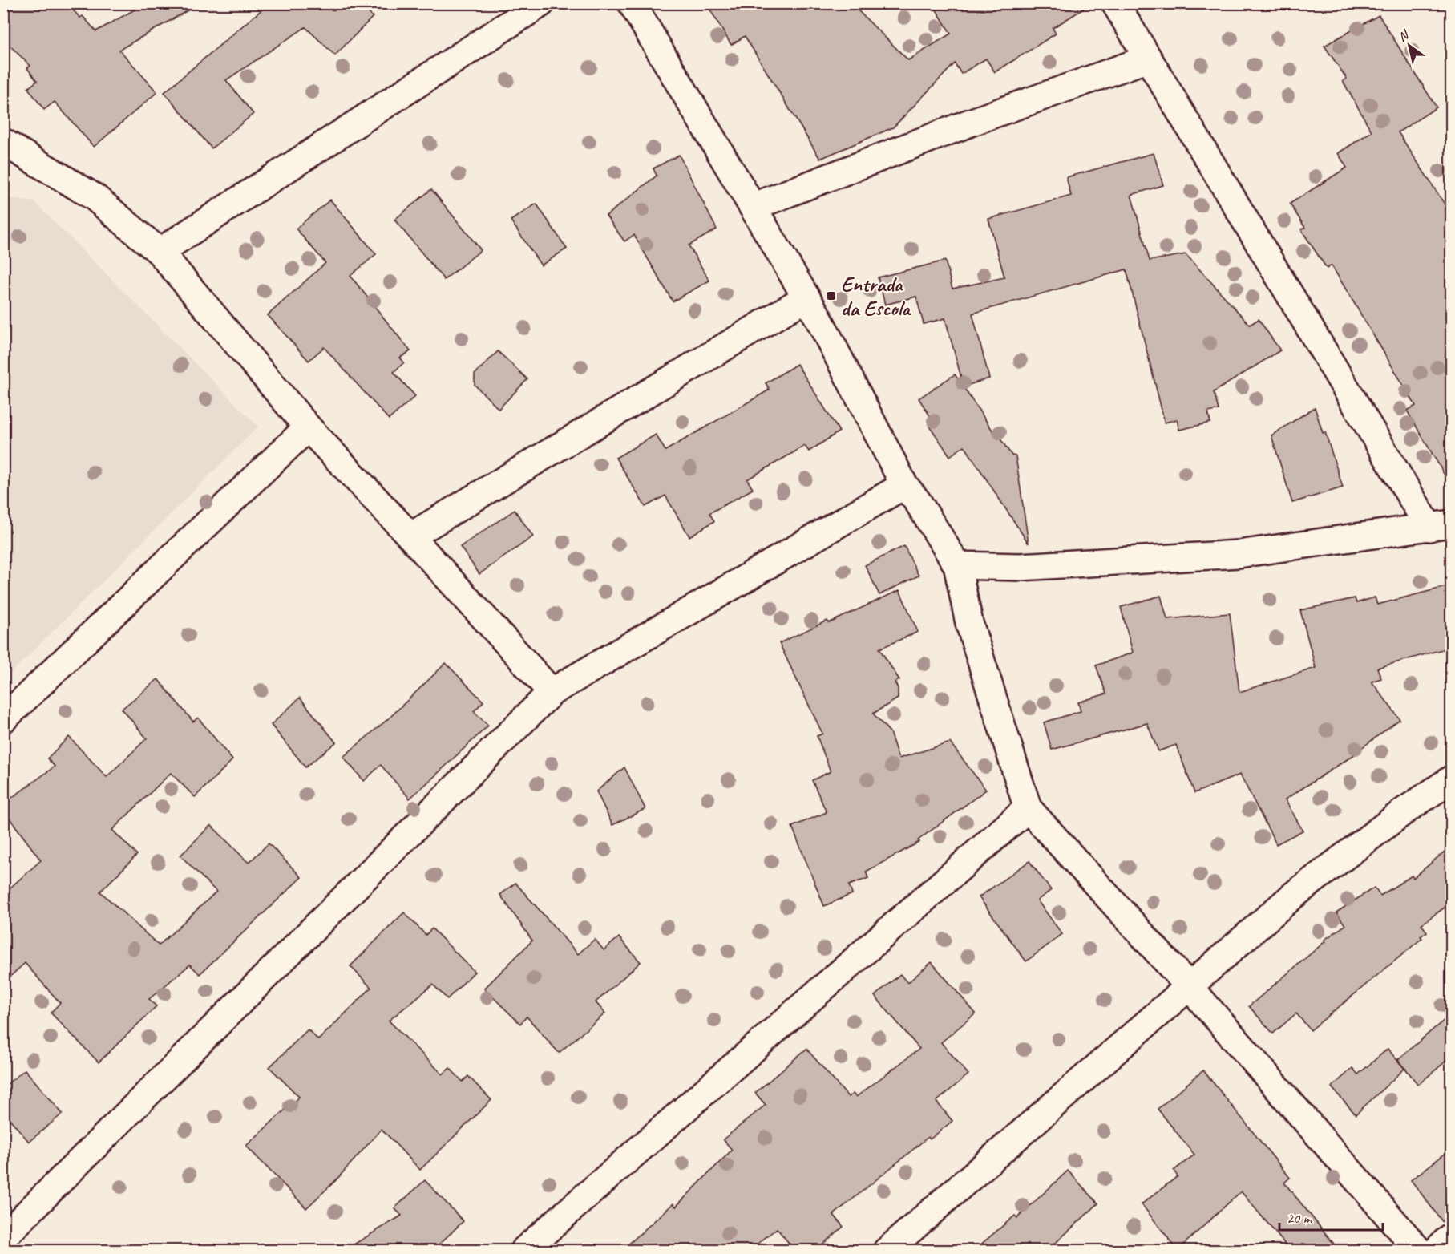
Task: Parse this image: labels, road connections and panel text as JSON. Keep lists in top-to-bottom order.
{
  "places": {
    "transit": ["Entrada da Escola"]
  },
  "scale_bar": "20 m",
  "north": "top left"
}
